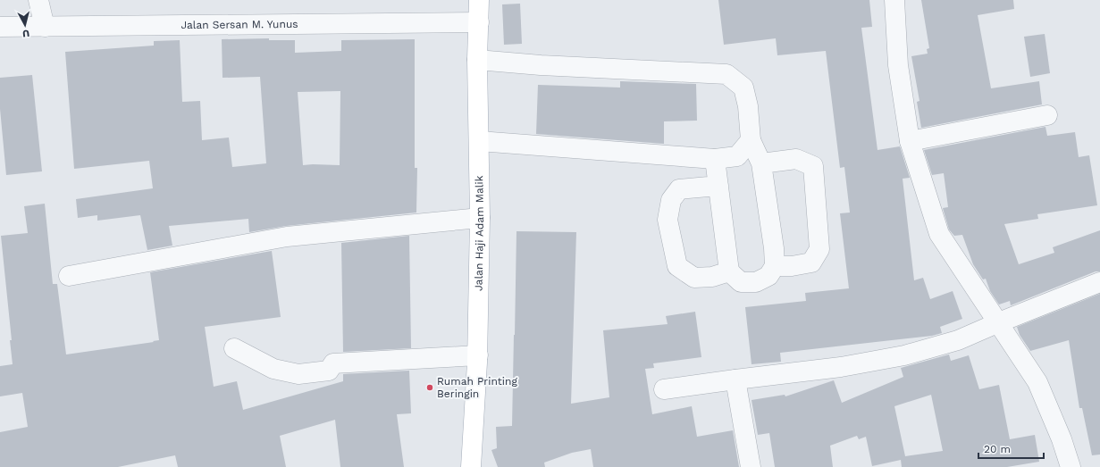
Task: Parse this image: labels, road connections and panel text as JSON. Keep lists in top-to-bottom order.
{
  "streets": {
    "main road": ["Jalan Haji Adam Malik"],
    "street": ["Jalan Sersan M. Yunus"]
  },
  "crossings": [
    ["Jalan Sersan M. Yunus", "Jalan Haji Adam Malik"]
  ],
  "places": ["Rumah Printing Beringin"],
  "scale_bar": "20 m",
  "north": "bottom"
}
